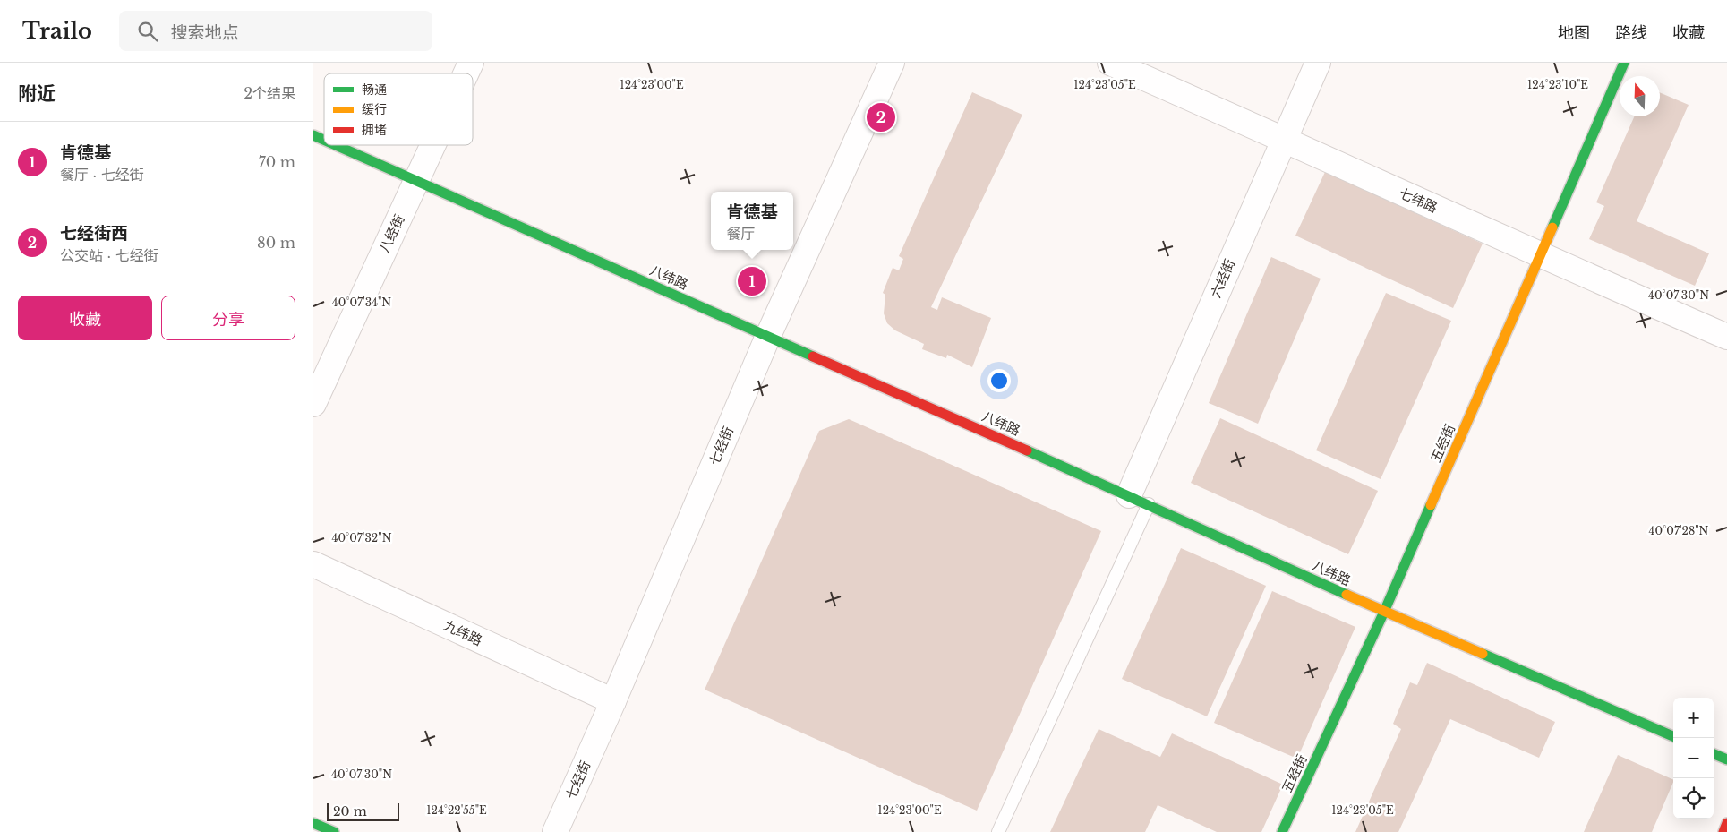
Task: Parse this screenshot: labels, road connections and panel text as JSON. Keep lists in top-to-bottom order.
{
  "streets": {
    "street": [
      "七纬路",
      "八经街",
      "八纬路",
      "六经街",
      "五经街",
      "七经街",
      "九纬路"
    ]
  },
  "crossings": [
    ["七纬路", "六经街"],
    ["七纬路", "五经街"],
    ["八经街", "八纬路"],
    ["八纬路", "六经街"],
    ["八纬路", "五经街"],
    ["八纬路", "七经街"],
    ["七经街", "九纬路"]
  ],
  "legend": ["畅通", "缓行", "拥堵"],
  "scale_bar": "20 m",
  "north": "top",
  "page": {
    "header": "Trailo",
    "search": "搜索地点",
    "nav": ["地图", "路线", "收藏"],
    "heading": ["附近", "2个结果"],
    "pins": ["2", "1"],
    "list": [
      {
        "mark": "1",
        "name": "肯德基",
        "note": "餐厅 · 七经街",
        "value": "70 m"
      },
      {
        "mark": "2",
        "name": "七经街西",
        "note": "公交站 · 七经街",
        "value": "80 m"
      }
    ],
    "popup": ["肯德基", "餐厅"],
    "buttons": ["收藏", "分享"],
    "map_buttons": ["+", "−"],
    "scale": "20 m"
  },
  "coordinates": [
    "124°23'00\"E",
    "124°23'05\"E",
    "124°23'10\"E",
    "40°07'30\"N",
    "40°07'34\"N",
    "40°07'28\"N",
    "40°07'32\"N",
    "124°22'55\"E"
  ]
}
